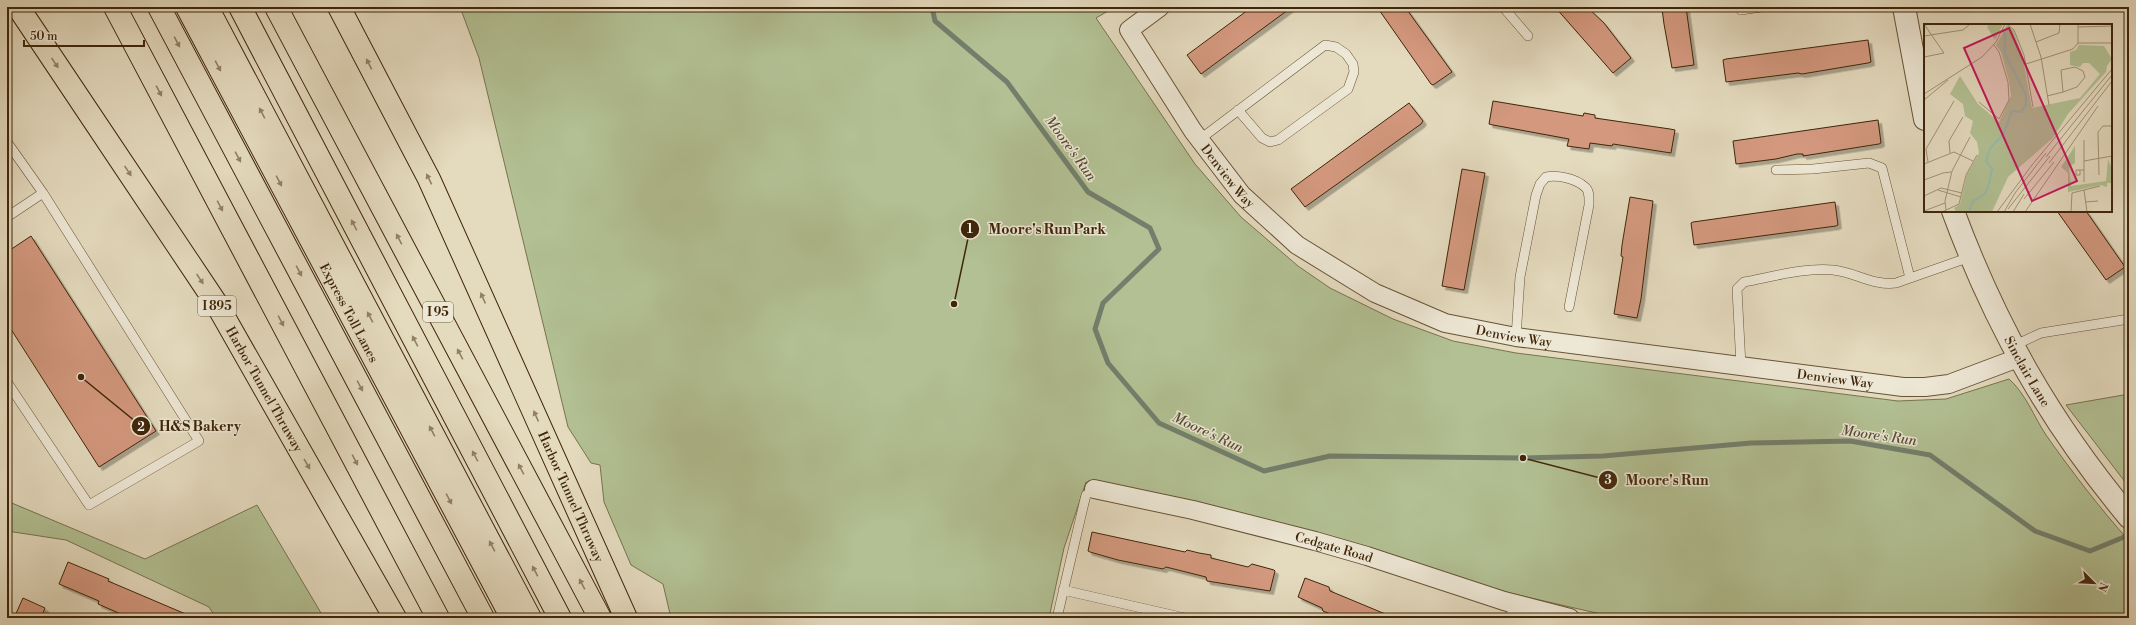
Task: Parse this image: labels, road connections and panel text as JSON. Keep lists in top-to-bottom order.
{
  "streets": {
    "highway": [
      "I 895",
      "Express Toll Lanes",
      "I 95",
      "Harbor Tunnel Thruway"
    ],
    "street": ["Denview Way", "Sinclair Lane", "Cedgate Road"]
  },
  "crossings": [
    ["Denview Way", "Sinclair Lane"]
  ],
  "water": ["Moore's Run"],
  "places": ["Moore's Run Park", "H&S Bakery", "Moore's Run"],
  "scale_bar": "50 m",
  "north": "bottom right"
}
